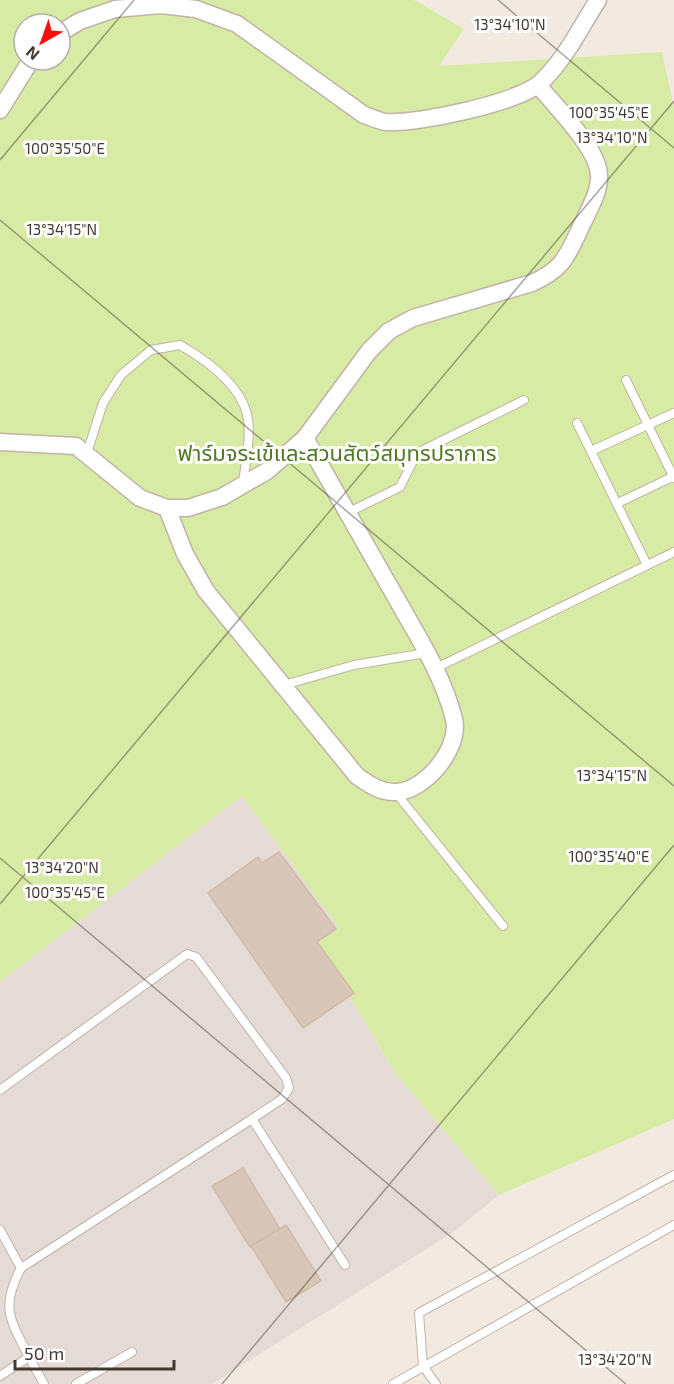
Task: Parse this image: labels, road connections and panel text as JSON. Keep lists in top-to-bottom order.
{
  "parks": ["ฟาร์มจระเข้และสวนสัตว์สมุทรปราการ"],
  "scale_bar": "50 m",
  "north": "bottom left",
  "coordinates": [
    "13°34'10\"N",
    "100°35'45\"E",
    "100°35'50\"E",
    "13°34'15\"N",
    "100°35'40\"E",
    "13°34'20\"N"
  ]
}
